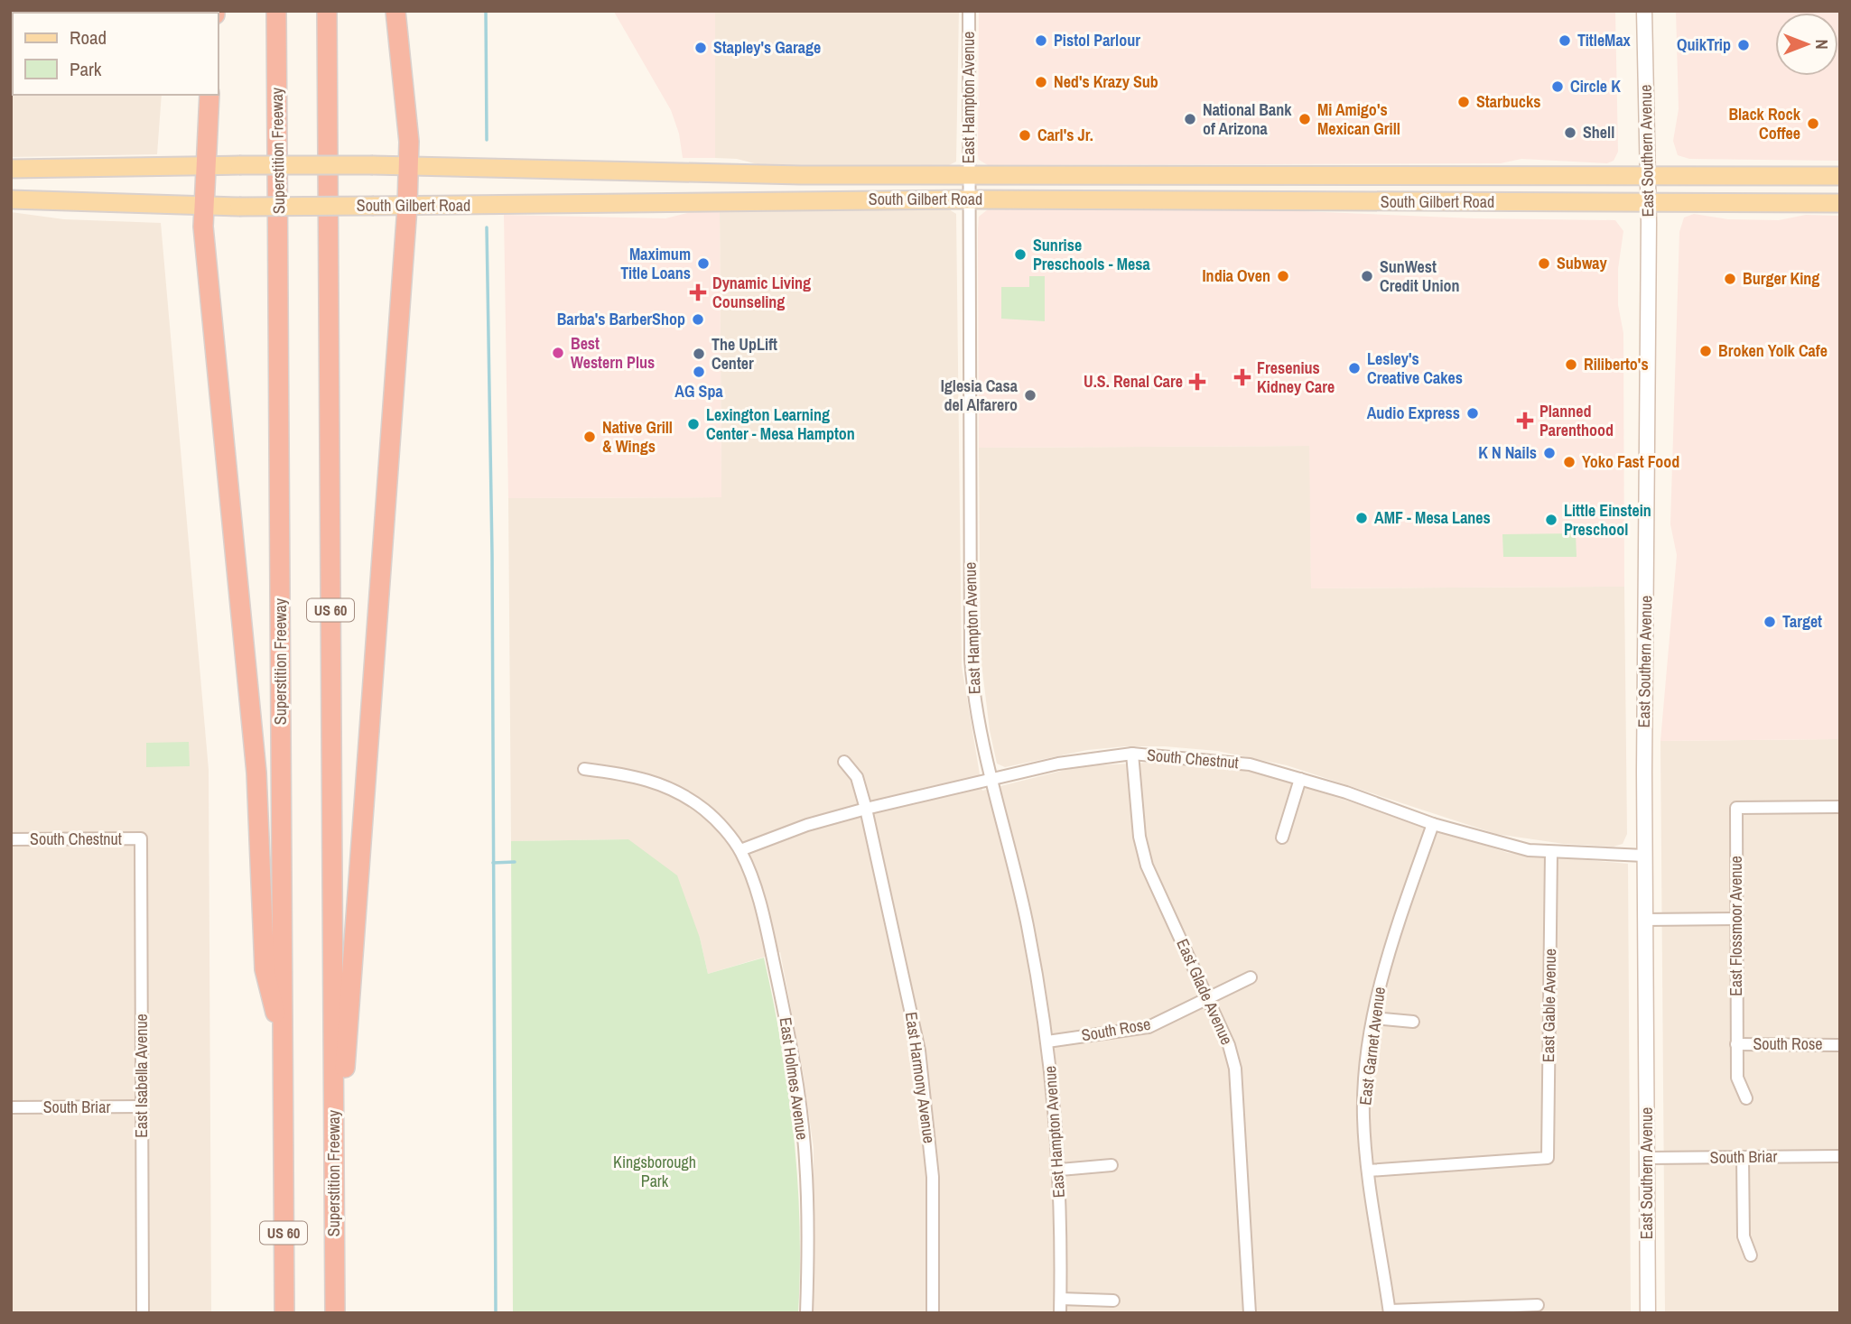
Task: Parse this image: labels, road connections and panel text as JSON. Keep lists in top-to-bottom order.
{
  "streets": {
    "highway": ["Superstition Freeway", "US 60"],
    "main road": ["East Southern Avenue", "South Gilbert Road"],
    "street": [
      "East Hampton Avenue",
      "South Chestnut",
      "East Flossmoor Avenue",
      "East Glade Avenue",
      "East Gable Avenue",
      "South Rose",
      "East Garnet Avenue",
      "East Isabella Avenue",
      "East Harmony Avenue",
      "East Holmes Avenue",
      "South Briar"
    ]
  },
  "crossings": [
    ["East Hampton Avenue", "South Gilbert Road"],
    ["East Hampton Avenue", "South Chestnut"],
    ["East Hampton Avenue", "South Rose"],
    ["East Southern Avenue", "South Gilbert Road"],
    ["East Southern Avenue", "South Chestnut"],
    ["East Southern Avenue", "South Briar"],
    ["South Chestnut", "East Glade Avenue"],
    ["South Chestnut", "East Gable Avenue"],
    ["South Chestnut", "East Garnet Avenue"],
    ["South Chestnut", "East Isabella Avenue"],
    ["South Chestnut", "East Harmony Avenue"],
    ["South Chestnut", "East Holmes Avenue"],
    ["East Flossmoor Avenue", "South Rose"],
    ["East Glade Avenue", "South Rose"],
    ["East Gable Avenue", "East Garnet Avenue"],
    ["East Isabella Avenue", "South Briar"]
  ],
  "parks": ["Kingsborough Park"],
  "places": {
    "other": [
      "Pistol Parlour",
      "TitleMax",
      "QuikTrip",
      "Stapley's Garage",
      "Ned's Krazy Sub",
      "Circle K",
      "Starbucks",
      "National Bank of Arizona",
      "Mi Amigo's Mexican Grill",
      "Black Rock Coffee",
      "Shell",
      "Carl's Jr.",
      "Sunrise Preschools - Mesa",
      "Maximum Title Loans",
      "Subway",
      "India Oven",
      "SunWest Credit Union",
      "Burger King",
      "Barba's BarberShop",
      "Broken Yolk Cafe",
      "Best Western Plus",
      "The UpLift Center",
      "Riliberto's",
      "Lesley's Creative Cakes",
      "AG Spa",
      "Iglesia Casa del Alfarero",
      "Audio Express",
      "Lexington Learning Center - Mesa Hampton",
      "Native Grill & Wings",
      "K N Nails",
      "Yoko Fast Food",
      "AMF - Mesa Lanes",
      "Little Einstein Preschool",
      "Target"
    ],
    "health": [
      "Dynamic Living Counseling",
      "Fresenius Kidney Care",
      "U.S. Renal Care",
      "Planned Parenthood"
    ]
  },
  "legend": ["Road", "Park"],
  "north": "right"
}
